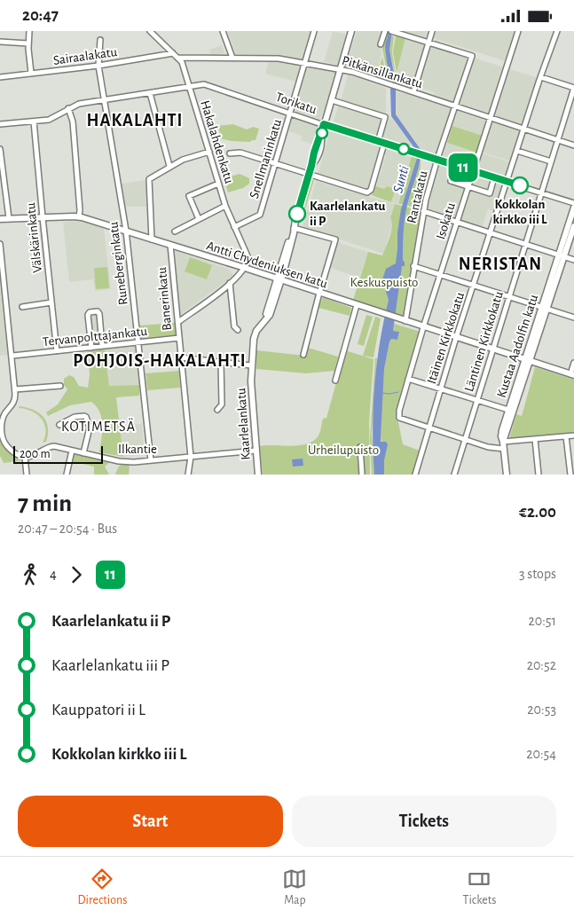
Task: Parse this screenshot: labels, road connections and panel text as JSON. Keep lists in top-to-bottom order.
{
  "streets": {
    "main road": ["Antti Chydeniuksen katu", "Kustaa Aadolfin katu", "Kaarlelankatu"],
    "street": [
      "Sairaalakatu",
      "Pitkänsillankatu",
      "Torikatu",
      "Hakalahdenkatu",
      "Snellmaninkatu",
      "Rantakatu",
      "Isokatu",
      "Välskärinkatu",
      "Runeberginkatu",
      "Banerinkatu",
      "Tervanpolttajankatu",
      "Itäinen Kirkkokatu",
      "Läntinen Kirkkokatu",
      "Ilkantie"
    ]
  },
  "crossings": [
    ["Sairaalakatu", "Hakalahdenkatu"],
    ["Sairaalakatu", "Runeberginkatu"],
    ["Pitkänsillankatu", "Hakalahdenkatu"],
    ["Pitkänsillankatu", "Snellmaninkatu"],
    ["Pitkänsillankatu", "Rantakatu"],
    ["Pitkänsillankatu", "Isokatu"],
    ["Pitkänsillankatu", "Itäinen Kirkkokatu"],
    ["Pitkänsillankatu", "Läntinen Kirkkokatu"],
    ["Pitkänsillankatu", "Kaarlelankatu"],
    ["Torikatu", "Hakalahdenkatu"],
    ["Torikatu", "Snellmaninkatu"],
    ["Torikatu", "Rantakatu"],
    ["Torikatu", "Isokatu"],
    ["Torikatu", "Välskärinkatu"],
    ["Torikatu", "Runeberginkatu"],
    ["Torikatu", "Itäinen Kirkkokatu"],
    ["Torikatu", "Läntinen Kirkkokatu"],
    ["Torikatu", "Kaarlelankatu"],
    ["Hakalahdenkatu", "Snellmaninkatu"],
    ["Hakalahdenkatu", "Antti Chydeniuksen katu"],
    ["Rantakatu", "Antti Chydeniuksen katu"],
    ["Isokatu", "Antti Chydeniuksen katu"],
    ["Isokatu", "Itäinen Kirkkokatu"],
    ["Välskärinkatu", "Antti Chydeniuksen katu"],
    ["Välskärinkatu", "Tervanpolttajankatu"],
    ["Runeberginkatu", "Antti Chydeniuksen katu"],
    ["Runeberginkatu", "Tervanpolttajankatu"],
    ["Runeberginkatu", "Ilkantie"],
    ["Antti Chydeniuksen katu", "Banerinkatu"],
    ["Antti Chydeniuksen katu", "Itäinen Kirkkokatu"],
    ["Antti Chydeniuksen katu", "Läntinen Kirkkokatu"],
    ["Antti Chydeniuksen katu", "Kustaa Aadolfin katu"],
    ["Antti Chydeniuksen katu", "Kaarlelankatu"],
    ["Banerinkatu", "Tervanpolttajankatu"],
    ["Banerinkatu", "Ilkantie"],
    ["Kaarlelankatu", "Ilkantie"]
  ],
  "districts": [
    "HAKALAHTI",
    "NERISTAN",
    "POHJOIS-HAKALAHTI",
    "KOTIMETSÄ"
  ],
  "water": ["Sunti"],
  "parks": ["Keskuspuisto", "Urheilupuisto"],
  "places": ["Kokkolan kirkko iii L", "Kaarlelankatu ii P"],
  "lines": ["bus line 11"],
  "scale_bar": "200 m",
  "page": {
    "status": "20:47",
    "on_map": "11",
    "scale": "200 m",
    "heading": ["7 min", "20:47 – 20:54 · Bus", "€2.00"],
    "legs": ["4", "11", "3 stops"],
    "list": [
      {
        "name": "Kaarlelankatu ii P",
        "value": "20:51"
      },
      {
        "name": "Kaarlelankatu iii P",
        "value": "20:52"
      },
      {
        "name": "Kauppatori ii L",
        "value": "20:53"
      },
      {
        "name": "Kokkolan kirkko iii L",
        "value": "20:54"
      }
    ],
    "buttons": ["Start", "Tickets"],
    "tabs": ["Directions", "Map", "Tickets"]
  }
}
